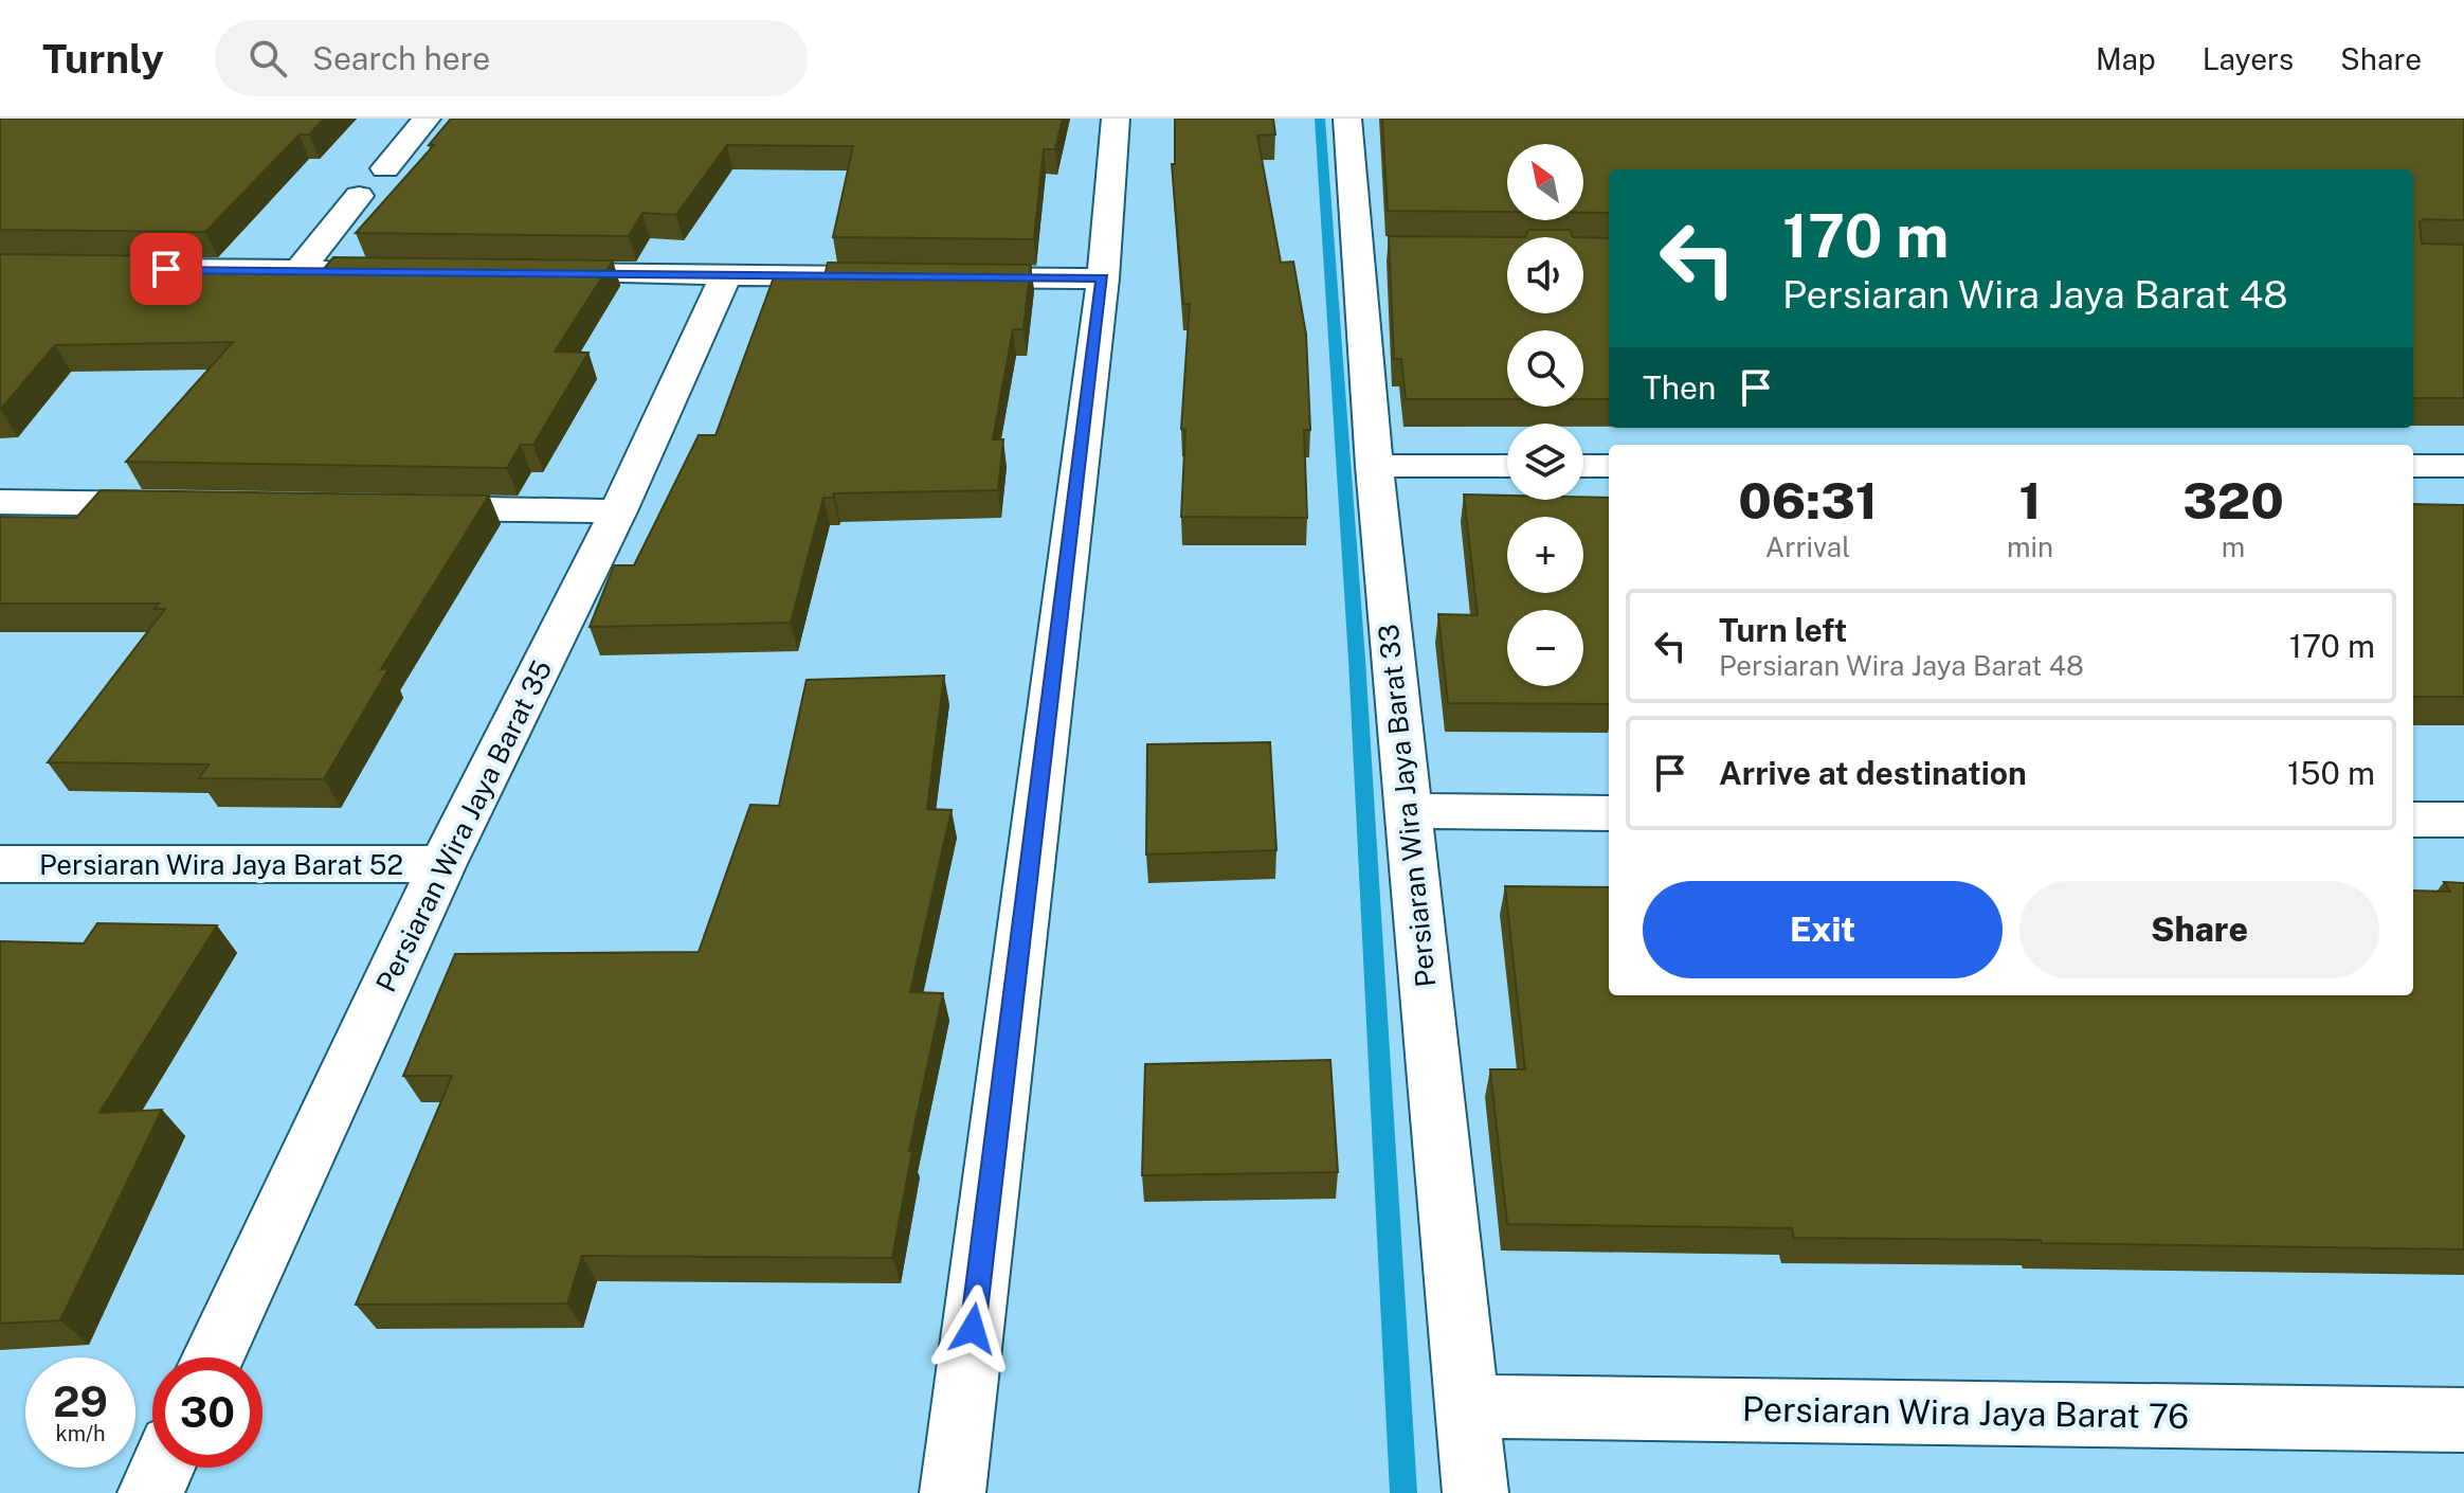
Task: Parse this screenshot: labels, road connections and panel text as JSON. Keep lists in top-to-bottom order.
{
  "streets": {
    "street": [
      "Persiaran Wira Jaya Barat 33",
      "Persiaran Wira Jaya Barat 35",
      "Persiaran Wira Jaya Barat 52",
      "Persiaran Wira Jaya Barat 76"
    ]
  },
  "crossings": [
    ["Persiaran Wira Jaya Barat 33", "Persiaran Wira Jaya Barat 76"],
    ["Persiaran Wira Jaya Barat 35", "Persiaran Wira Jaya Barat 52"]
  ],
  "north": "top left",
  "page": {
    "header": "Turnly",
    "search": "Search here",
    "nav": ["Map", "Layers", "Share"],
    "map_buttons": ["+", "−"],
    "turn": ["170 m", "Persiaran Wira Jaya Barat 48"],
    "then": "Then",
    "eta": [
      "06:31",
      "Arrival",
      "1",
      "min",
      "320",
      "m"
    ],
    "list": [
      {
        "name": "Turn left",
        "note": "Persiaran Wira Jaya Barat 48",
        "value": "170 m"
      },
      {
        "name": "Arrive at destination",
        "value": "150 m"
      }
    ],
    "buttons": ["Exit", "Share"],
    "speed": "29 km/h",
    "limit": "30"
  }
}
